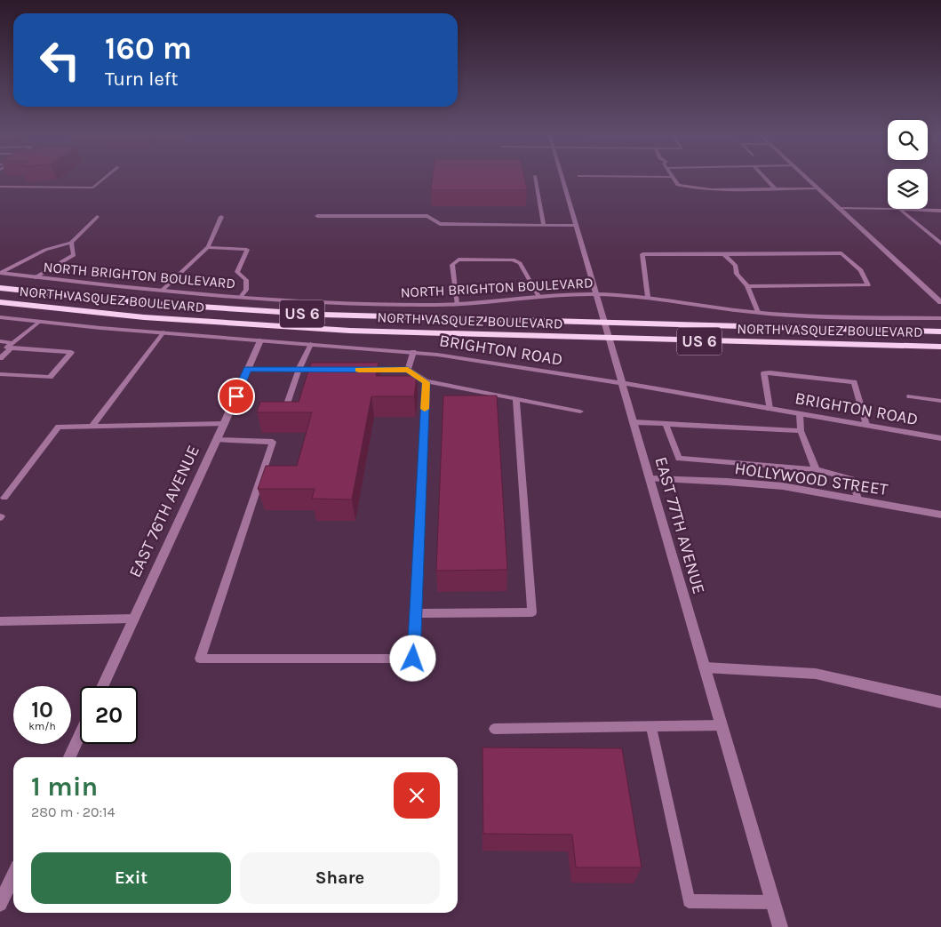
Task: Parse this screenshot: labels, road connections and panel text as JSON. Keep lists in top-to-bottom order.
{
  "streets": {
    "highway": ["NORTH VASQUEZ BOULEVARD", "US 6"],
    "street": [
      "NORTH BRIGHTON BOULEVARD",
      "BRIGHTON ROAD",
      "HOLLYWOOD STREET",
      "EAST 76TH AVENUE",
      "EAST 77TH AVENUE"
    ]
  },
  "crossings": [
    ["NORTH BRIGHTON BOULEVARD", "EAST 77TH AVENUE"],
    ["NORTH VASQUEZ BOULEVARD", "EAST 77TH AVENUE"],
    ["BRIGHTON ROAD", "EAST 76TH AVENUE"],
    ["BRIGHTON ROAD", "EAST 77TH AVENUE"],
    ["HOLLYWOOD STREET", "EAST 77TH AVENUE"]
  ],
  "page": {
    "turn": ["160 m", "Turn left"],
    "speed": "10 km/h",
    "limit": "20",
    "heading": ["1 min", "280 m · 20:14"],
    "buttons": ["Exit", "Share"]
  }
}
